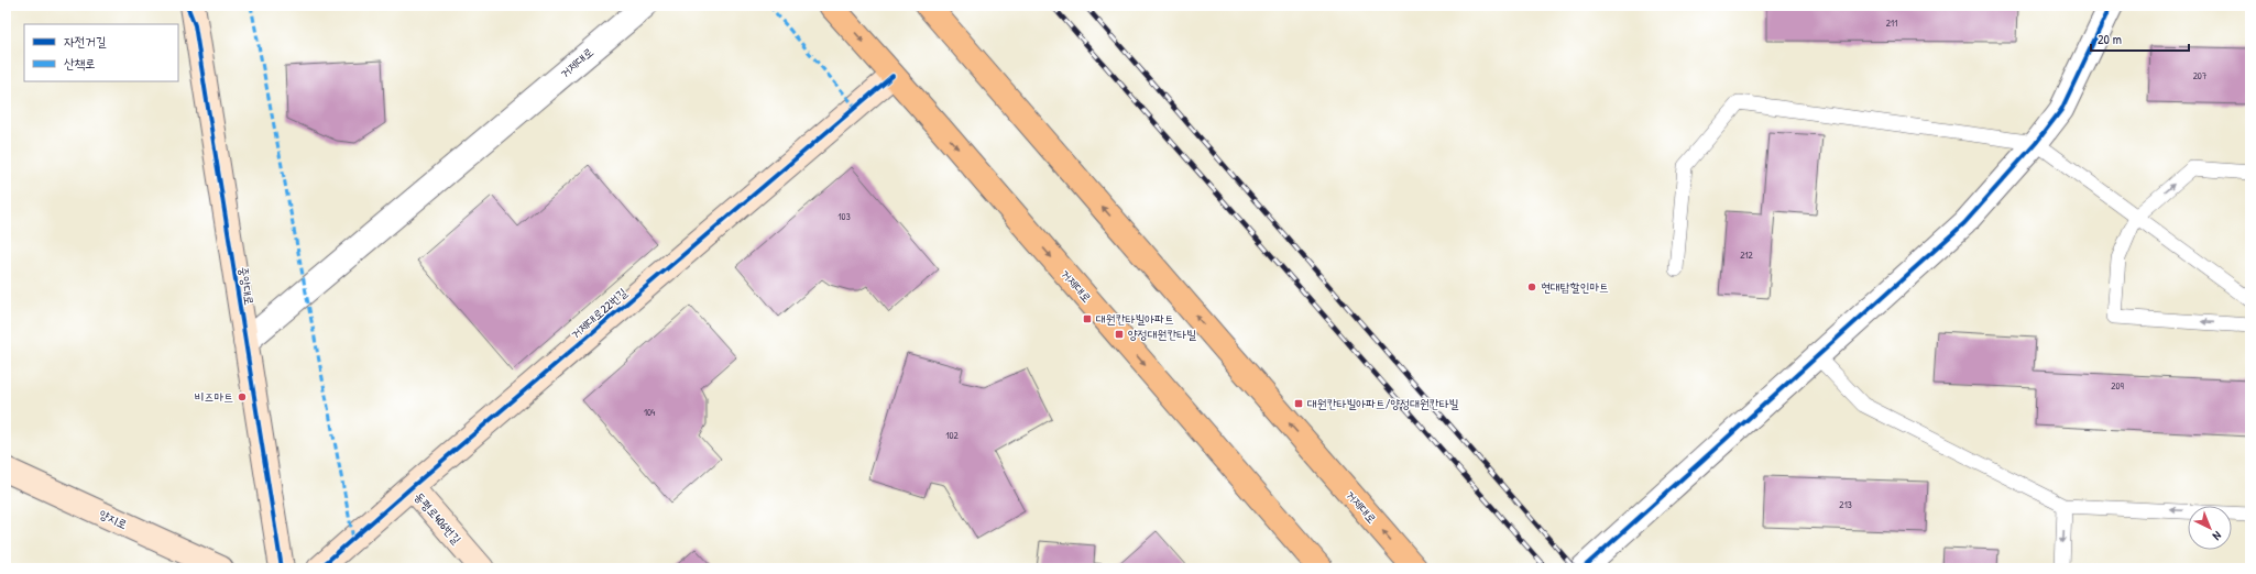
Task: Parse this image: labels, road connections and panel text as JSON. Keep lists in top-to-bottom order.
{
  "streets": {
    "main road": ["거제대로"],
    "street": [
      "중앙대로",
      "거제대로22번길",
      "동평로406번길",
      "양지로"
    ]
  },
  "crossings": [
    ["거제대로", "중앙대로"],
    ["거제대로", "거제대로22번길"],
    ["거제대로22번길", "동평로406번길"]
  ],
  "places": {
    "other": ["현대탑할인마트", "비즈마트"],
    "transit": ["대원칸타빌아파트", "양정대원칸타빌", "대원칸타빌아파트/양정대원칸타빌"]
  },
  "house_numbers": [
    "211",
    "207",
    "103",
    "212",
    "209",
    "104",
    "102",
    "213"
  ],
  "legend": ["자전거길", "산책로"],
  "scale_bar": "20 m",
  "north": "bottom right"
}
